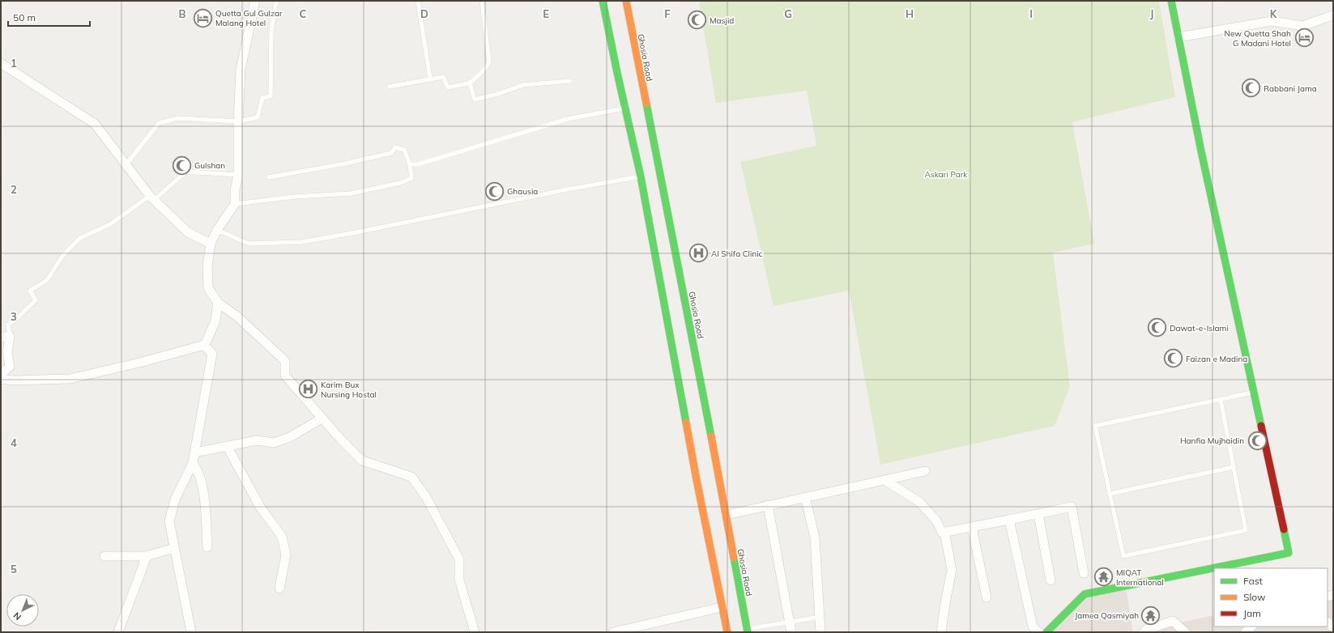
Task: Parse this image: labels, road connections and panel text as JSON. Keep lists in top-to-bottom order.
{
  "streets": {
    "main road": ["Ghosia Road"]
  },
  "parks": ["Askari Park"],
  "places": {
    "hotel": ["Quetta Gul Gulzar Malang Hotel", "New Quetta Shah G Madani Hotel"],
    "mosque": [
      "Masjid",
      "Rabbani Jama",
      "Gulshan",
      "Ghausia",
      "Dawat-e-Islami",
      "Faizan e Madina",
      "Hanfia Mujhaidin"
    ],
    "hospital": ["Al Shifa Clinic", "Karim Bux Nursing Hostal"],
    "temple": ["MIQAT International", "Jamea Qasmiyah"]
  },
  "legend": ["Fast", "Slow", "Jam"],
  "scale_bar": "50 m",
  "north": "bottom left",
  "grid": {
    "columns": [
      "B",
      "C",
      "D",
      "E",
      "F",
      "G",
      "H",
      "I",
      "J",
      "K"
    ],
    "rows": [
      "1",
      "2",
      "3",
      "4",
      "5"
    ]
  }
}
